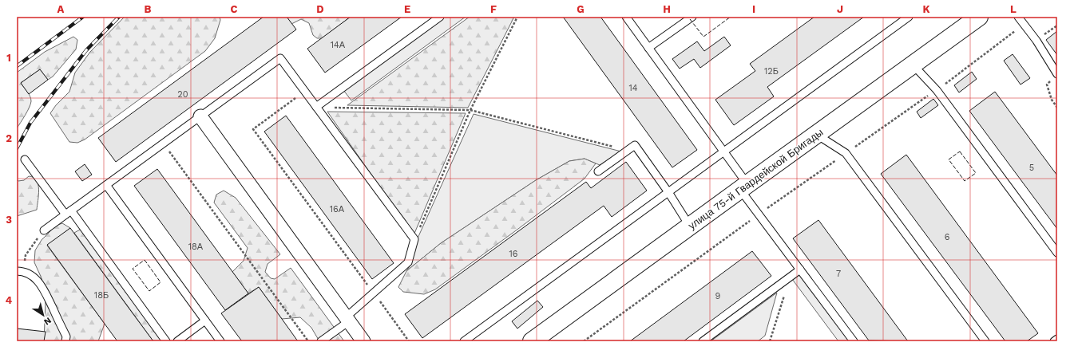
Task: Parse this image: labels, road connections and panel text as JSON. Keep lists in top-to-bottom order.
{
  "streets": {
    "main road": ["улица 75-й Гвардейской Бригады"]
  },
  "house_numbers": [
    "14А",
    "12Б",
    "14",
    "20",
    "5",
    "16А",
    "6",
    "18А",
    "16",
    "7",
    "18Б",
    "9"
  ],
  "north": "bottom right",
  "grid": {
    "columns": [
      "A",
      "B",
      "C",
      "D",
      "E",
      "F",
      "G",
      "H",
      "I",
      "J",
      "K",
      "L"
    ],
    "rows": [
      "1",
      "2",
      "3",
      "4"
    ]
  }
}
